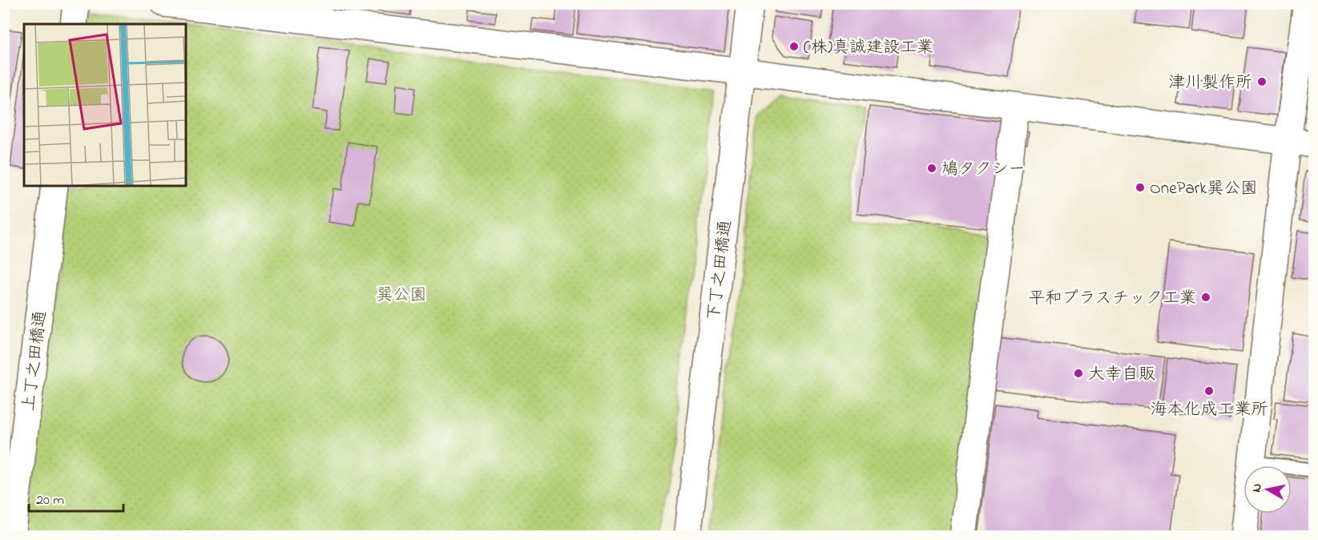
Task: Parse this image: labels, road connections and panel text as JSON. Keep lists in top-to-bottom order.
{
  "streets": {
    "street": ["下丁之田橋通", "上丁之田橋通"]
  },
  "parks": ["巽公園"],
  "places": [
    "(株)真誠建設工業",
    "津川製作所",
    "鳩タクシー",
    "OnePark巽公園",
    "平和プラスチック工業",
    "大幸自販",
    "海本化成工業所"
  ],
  "scale_bar": "20 m",
  "north": "left"
}
